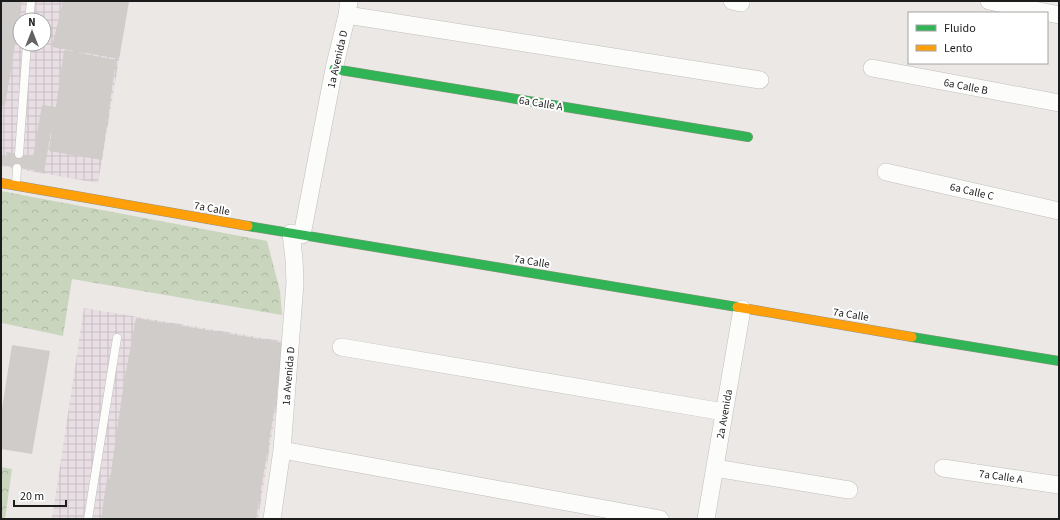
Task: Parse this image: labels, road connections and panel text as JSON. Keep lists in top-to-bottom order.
{
  "streets": {
    "street": [
      "1a Avenida D",
      "6a Calle B",
      "6a Calle A",
      "6a Calle C",
      "7a Calle",
      "2a Avenida",
      "7a Calle A"
    ]
  },
  "crossings": [
    ["1a Avenida D", "6a Calle A"],
    ["1a Avenida D", "7a Calle"],
    ["7a Calle", "2a Avenida"]
  ],
  "legend": ["Fluido", "Lento"],
  "scale_bar": "20 m",
  "north": "top"
}
